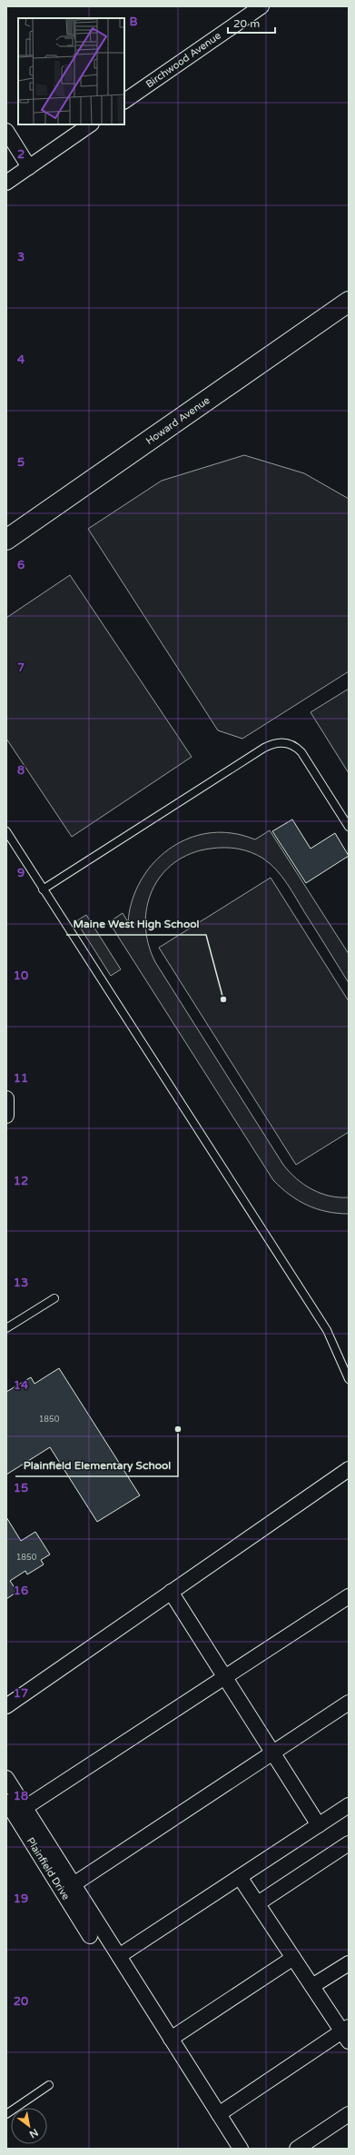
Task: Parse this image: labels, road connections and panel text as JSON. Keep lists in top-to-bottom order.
{
  "streets": {
    "street": ["Birchwood Avenue", "Howard Avenue", "Plainfield Drive"]
  },
  "places": ["Maine West High School", "Plainfield Elementary School"],
  "house_numbers": ["1850", "1850"],
  "scale_bar": "20 m",
  "north": "bottom right",
  "grid": {
    "columns": ["B"],
    "rows": [
      "2",
      "3",
      "4",
      "5",
      "6",
      "7",
      "8",
      "9",
      "10",
      "11",
      "12",
      "13",
      "14",
      "15",
      "16",
      "17",
      "18",
      "19",
      "20"
    ]
  }
}
